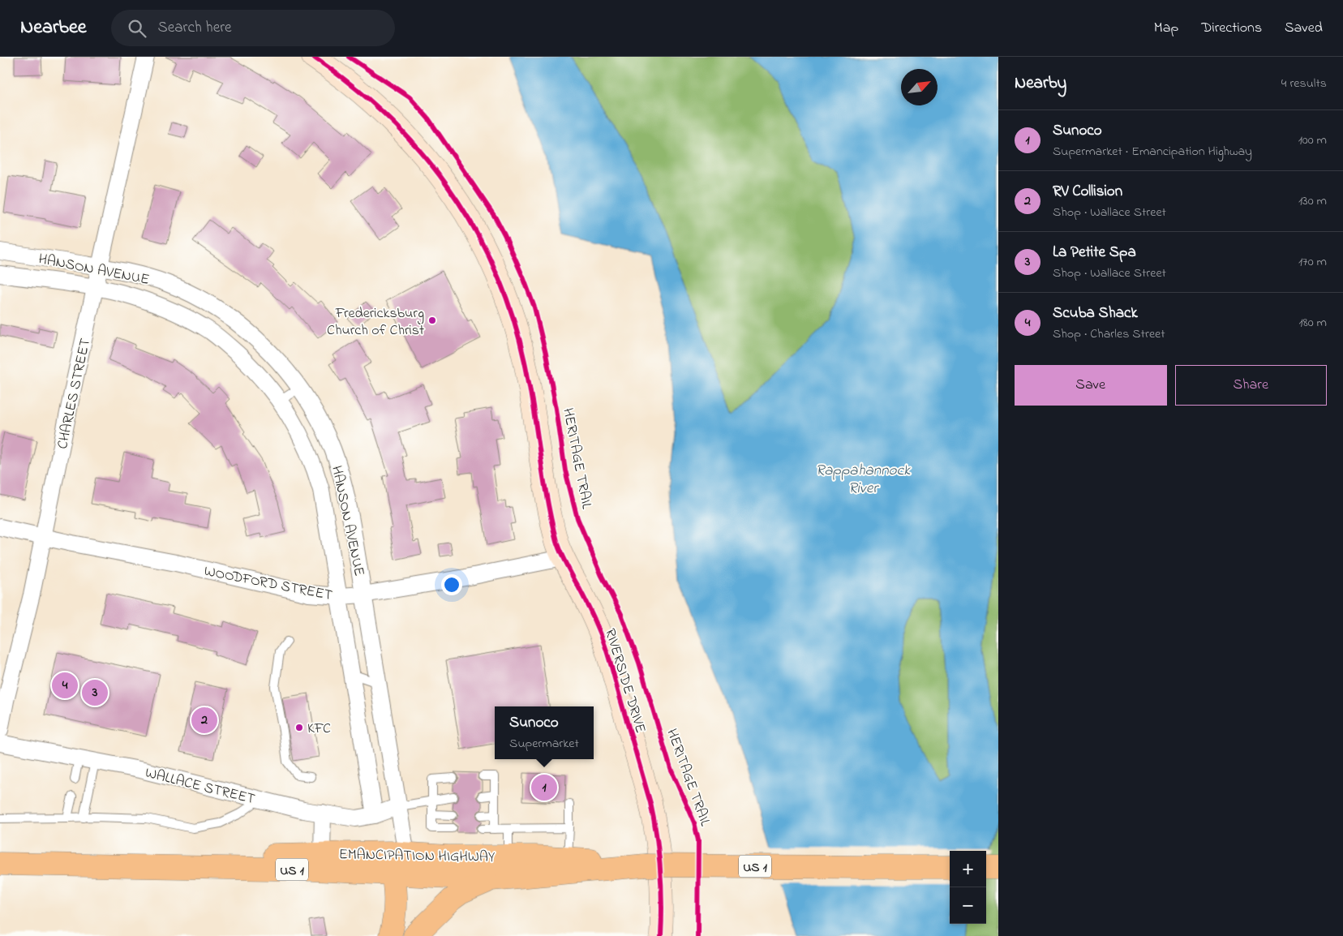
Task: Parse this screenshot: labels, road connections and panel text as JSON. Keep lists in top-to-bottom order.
{
  "streets": {
    "main road": ["HANSON AVENUE", "EMANCIPATION HIGHWAY", "US 1"],
    "street": [
      "CHARLES STREET",
      "WOODFORD STREET",
      "RIVERSIDE DRIVE",
      "WALLACE STREET"
    ],
    "cycle path": ["HERITAGE TRAIL"]
  },
  "crossings": [
    ["HANSON AVENUE", "CHARLES STREET"],
    ["HANSON AVENUE", "WOODFORD STREET"],
    ["HANSON AVENUE", "WALLACE STREET"],
    ["HANSON AVENUE", "EMANCIPATION HIGHWAY"],
    ["CHARLES STREET", "WOODFORD STREET"],
    ["WOODFORD STREET", "RIVERSIDE DRIVE"]
  ],
  "water": ["Rappahannock River"],
  "places": ["Fredericksburg Church of Christ", "KFC"],
  "north": "top right",
  "page": {
    "header": "Nearbee",
    "search": "Search here",
    "nav": ["Map", "Directions", "Saved"],
    "heading": ["Nearby", "4 results"],
    "list": [
      {
        "mark": "1",
        "name": "Sunoco",
        "note": "Supermarket · Emancipation Highway",
        "value": "100 m"
      },
      {
        "mark": "2",
        "name": "RV Collision",
        "note": "Shop · Wallace Street",
        "value": "130 m"
      },
      {
        "mark": "3",
        "name": "La Petite Spa",
        "note": "Shop · Wallace Street",
        "value": "170 m"
      },
      {
        "mark": "4",
        "name": "Scuba Shack",
        "note": "Shop · Charles Street",
        "value": "180 m"
      }
    ],
    "buttons": ["Save", "Share"],
    "pins": [
      "4",
      "3",
      "2",
      "1"
    ],
    "popup": ["Sunoco", "Supermarket"],
    "map_buttons": ["+", "−"]
  }
}
